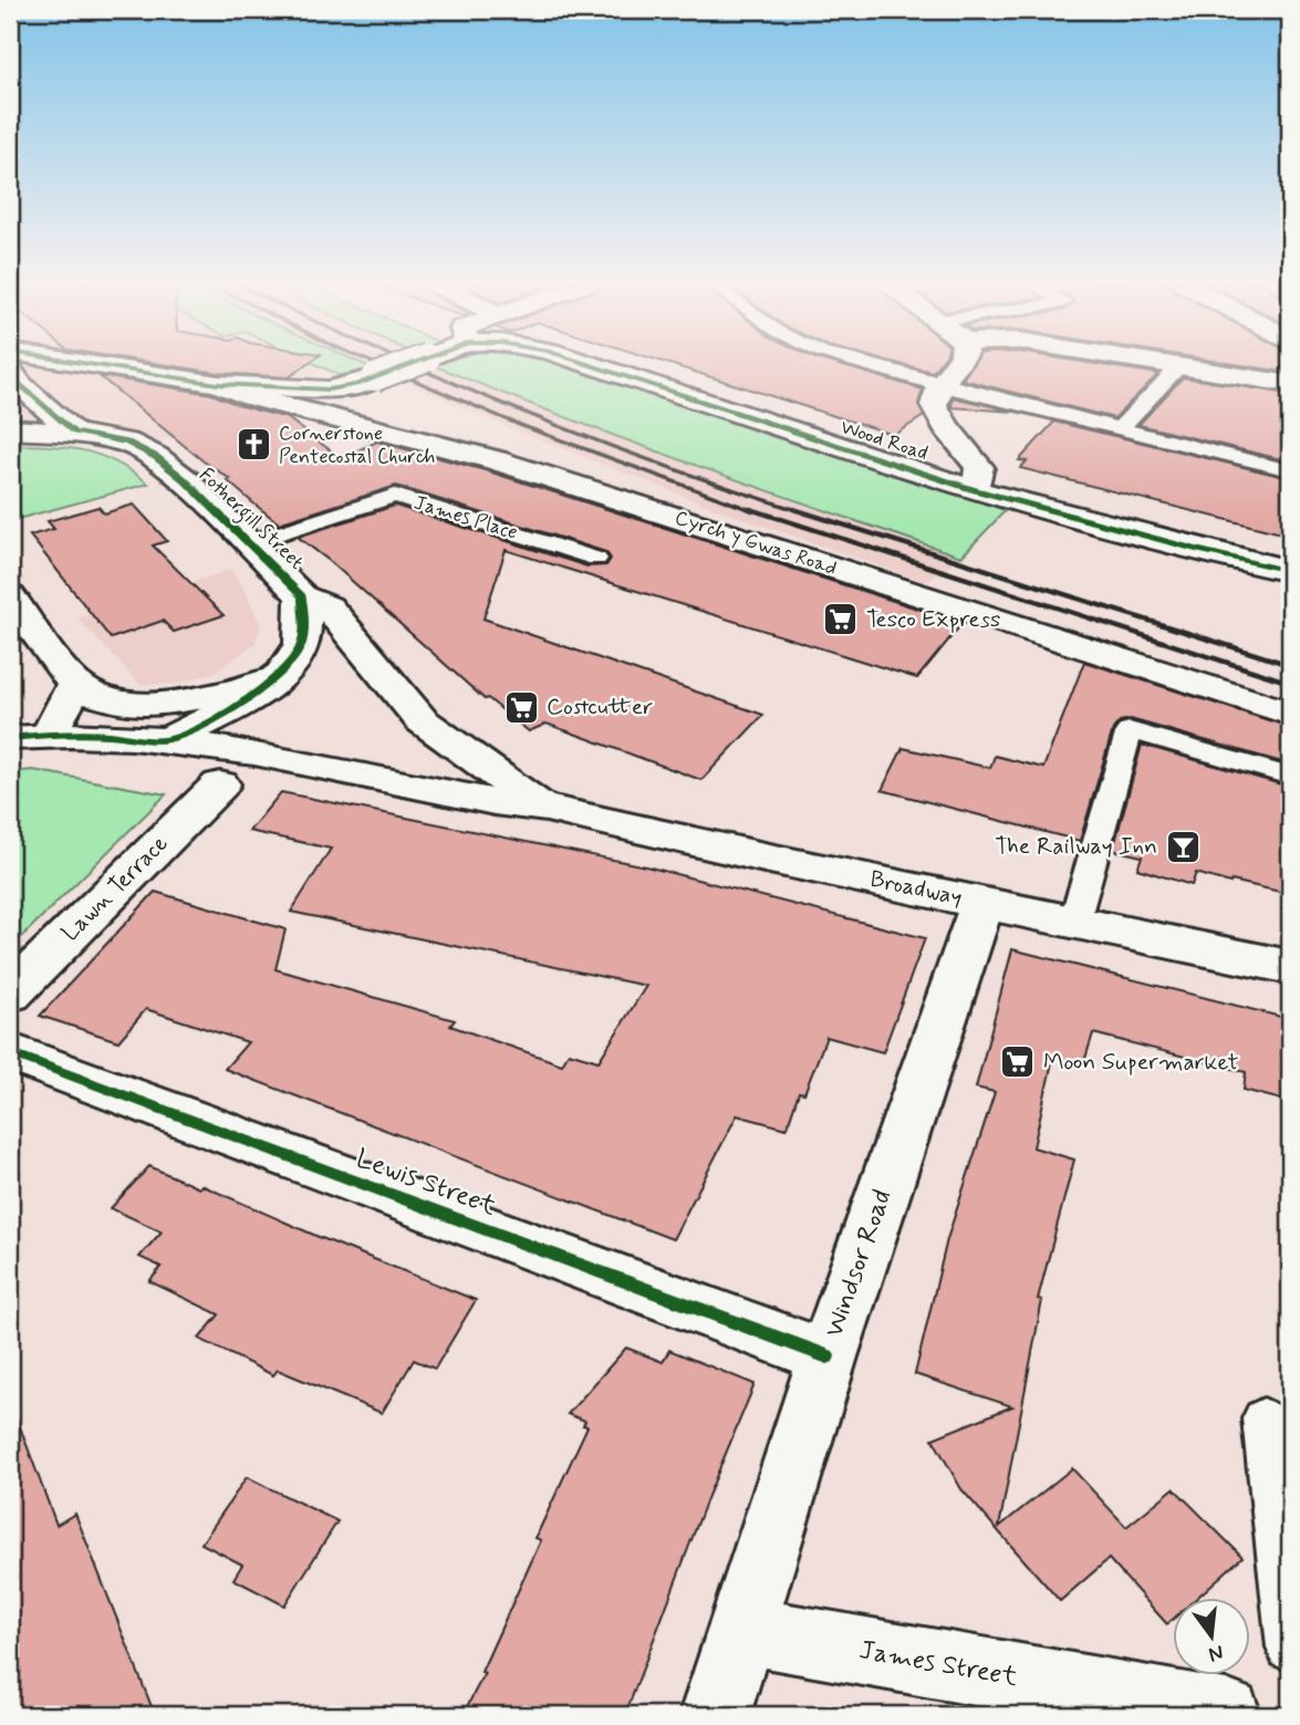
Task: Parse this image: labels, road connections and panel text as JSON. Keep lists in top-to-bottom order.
{
  "streets": {
    "street": [
      "Wood Road",
      "Fothergill Street",
      "Cyrch y Gwas Road",
      "Lawn Terrace",
      "Broadway",
      "Lewis Street",
      "Windsor Road",
      "James Street"
    ],
    "lane": ["James Place"]
  },
  "crossings": [
    ["James Place", "Fothergill Street"],
    ["Fothergill Street", "Broadway"],
    ["Broadway", "Windsor Road"],
    ["Lewis Street", "Windsor Road"],
    ["Windsor Road", "James Street"]
  ],
  "places": {
    "church": ["Cornerstone Pentecostal Church"],
    "supermarket": ["Tesco Express", "Costcutter", "Moon Supermarket"],
    "bar": ["The Railway Inn"]
  },
  "north": "bottom"
}
